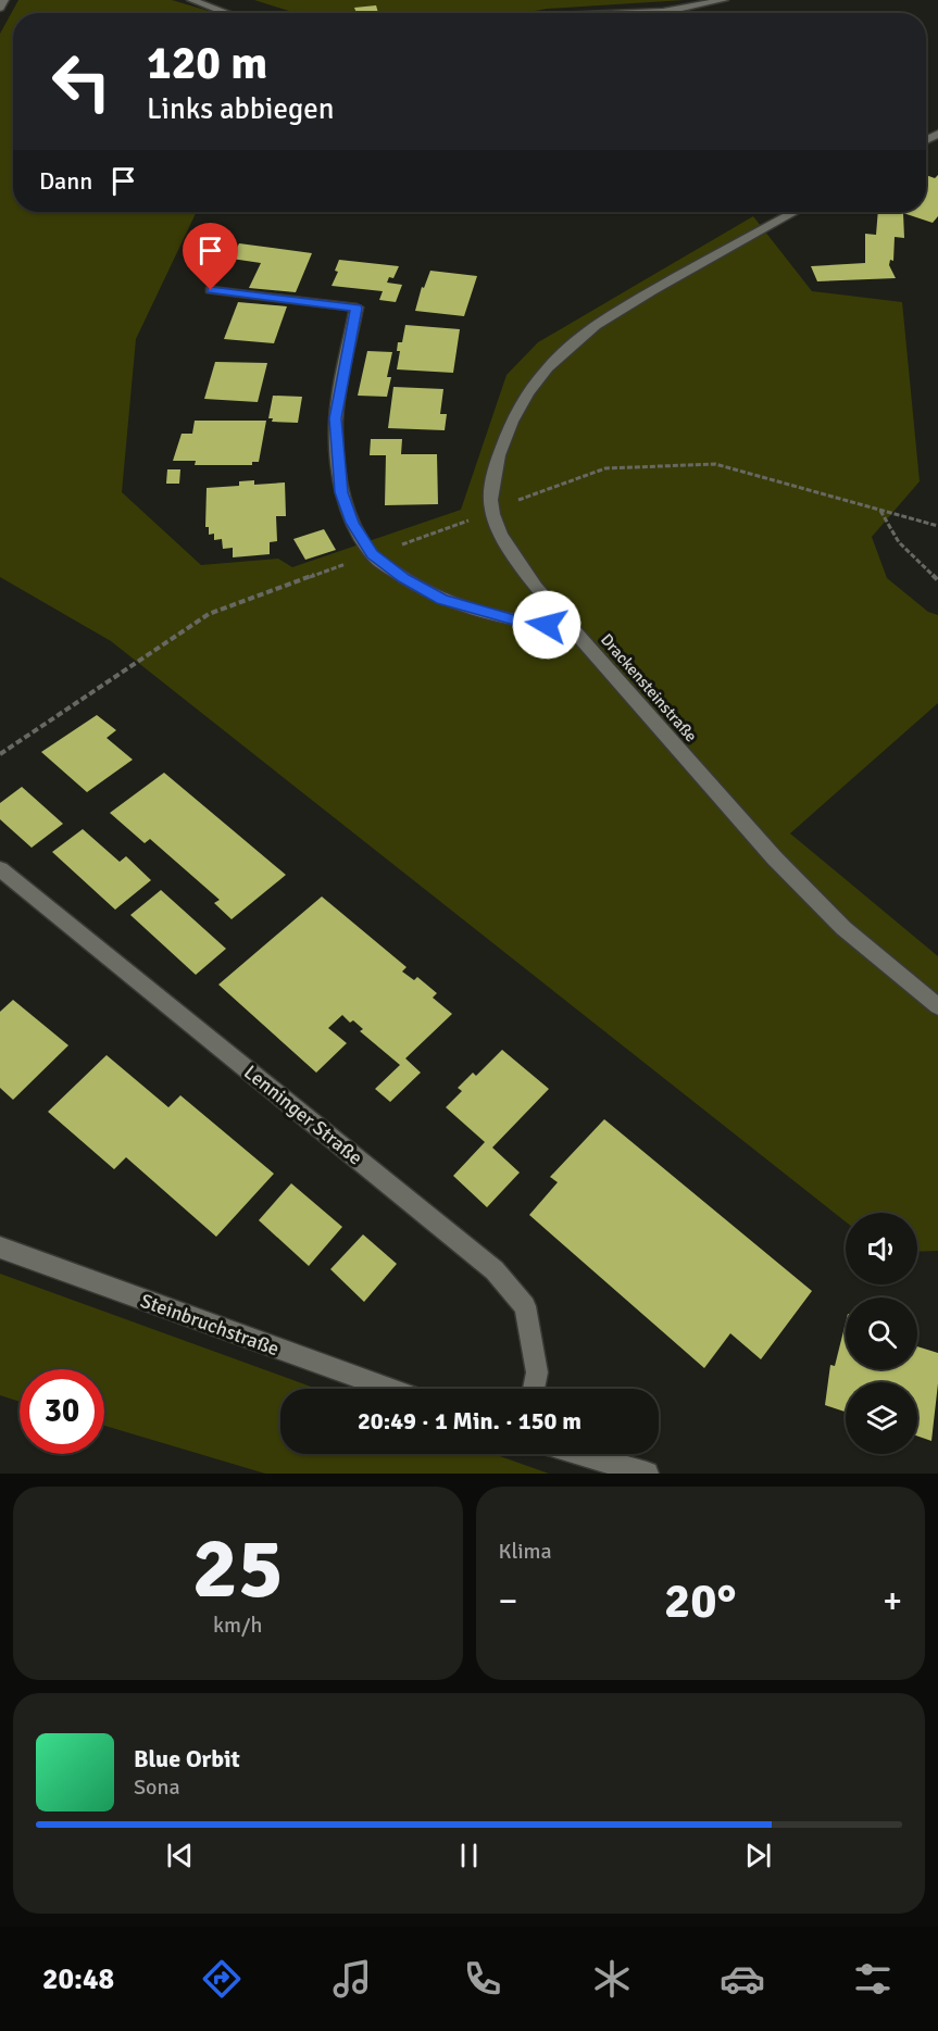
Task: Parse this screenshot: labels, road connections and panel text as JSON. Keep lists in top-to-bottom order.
{
  "streets": {
    "street": ["Drackensteinstraße", "Lenninger Straße", "Steinbruchstraße"]
  },
  "page": {
    "turn": ["120 m", "Links abbiegen"],
    "then": "Dann",
    "limit": "30",
    "trip": "20:49 · 1 Min. · 150 m",
    "tile": [
      ["25", "km/h"],
      "Klima"
    ],
    "heat": ["−", "20°", "+"],
    "song": ["Blue Orbit", "Sona"],
    "tabs": "20:48"
  }
}
